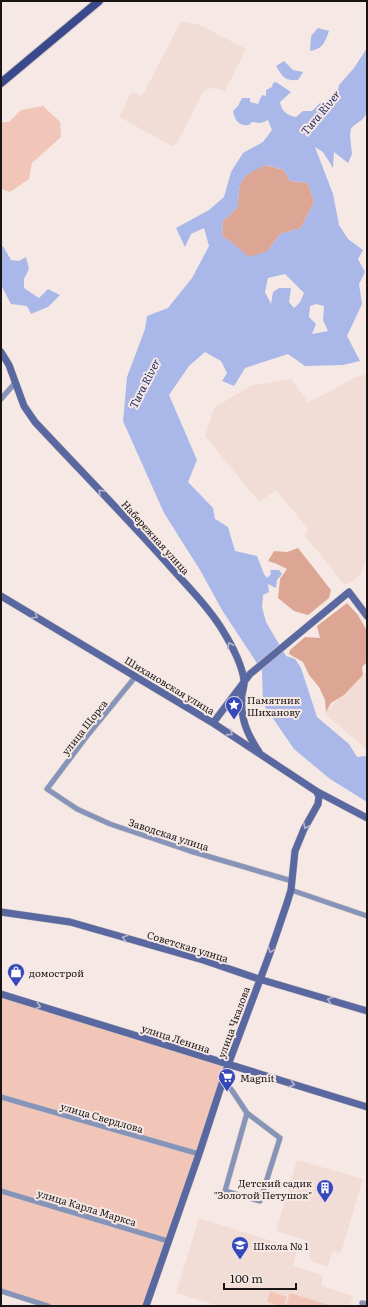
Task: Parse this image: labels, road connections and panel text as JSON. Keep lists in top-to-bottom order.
{
  "streets": {
    "main road": [
      "Набережная улица",
      "Шихановская улица",
      "Советская улица",
      "улица Чкалова",
      "улица Ленина"
    ],
    "street": [
      "улица Щорса",
      "Заводская улица",
      "улица Свердлова",
      "улица Карла Маркса"
    ]
  },
  "crossings": [
    ["Набережная улица", "Шихановская улица"],
    ["Шихановская улица", "улица Щорса"],
    ["Шихановская улица", "улица Чкалова"],
    ["улица Щорса", "Заводская улица"],
    ["Заводская улица", "улица Чкалова"],
    ["Советская улица", "улица Чкалова"],
    ["улица Чкалова", "улица Ленина"],
    ["улица Чкалова", "улица Свердлова"],
    ["улица Чкалова", "улица Карла Маркса"]
  ],
  "one_way": [
    "Набережная улица",
    "Шихановская улица",
    "Советская улица",
    "улица Ленина"
  ],
  "water": ["Tura River"],
  "places": {
    "place": ["Памятник Шиханову"],
    "shop": ["домострой"],
    "supermarket": ["Magnit"],
    "building": ["Детский садик \"Золотой Петушок\""],
    "school or university": ["Школа № 1"]
  },
  "scale_bar": "100 m"
}
